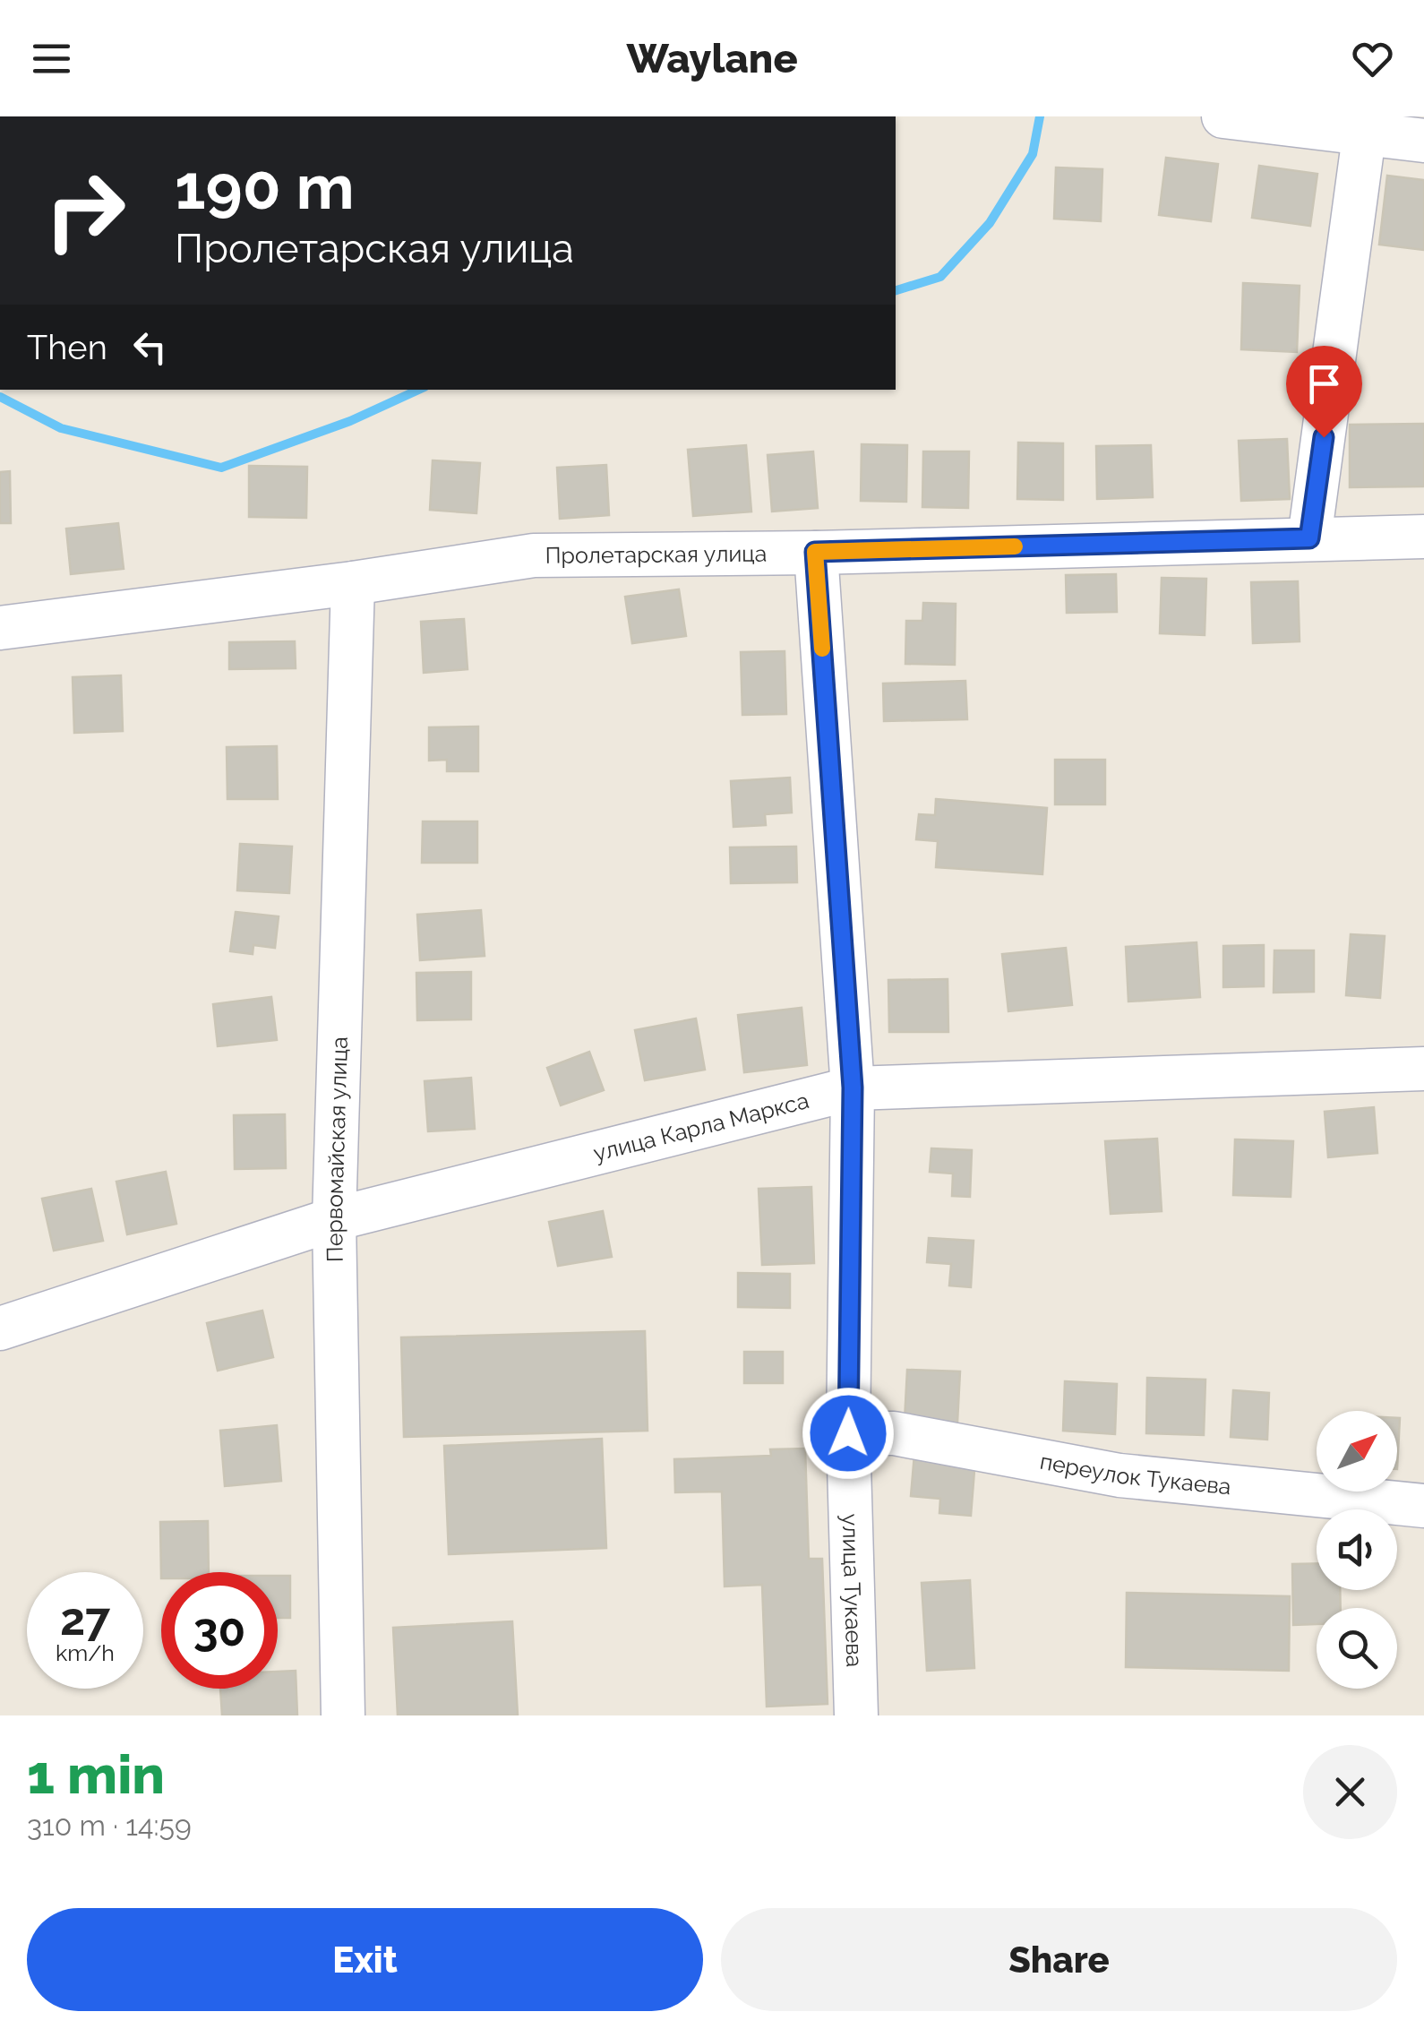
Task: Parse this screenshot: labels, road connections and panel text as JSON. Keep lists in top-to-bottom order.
{
  "streets": {
    "street": [
      "Пролетарская улица",
      "улица Карла Маркса",
      "Первомайская улица",
      "переулок Тукаева",
      "улица Тукаева"
    ]
  },
  "crossings": [
    ["Пролетарская улица", "Первомайская улица"],
    ["Пролетарская улица", "улица Тукаева"],
    ["улица Карла Маркса", "Первомайская улица"],
    ["улица Карла Маркса", "улица Тукаева"],
    ["переулок Тукаева", "улица Тукаева"]
  ],
  "north": "top right",
  "page": {
    "header": "Waylane",
    "turn": ["190 m", "Пролетарская улица"],
    "then": "Then",
    "speed": "27 km/h",
    "limit": "30",
    "heading": ["1 min", "310 m · 14:59"],
    "buttons": ["Exit", "Share"]
  }
}
